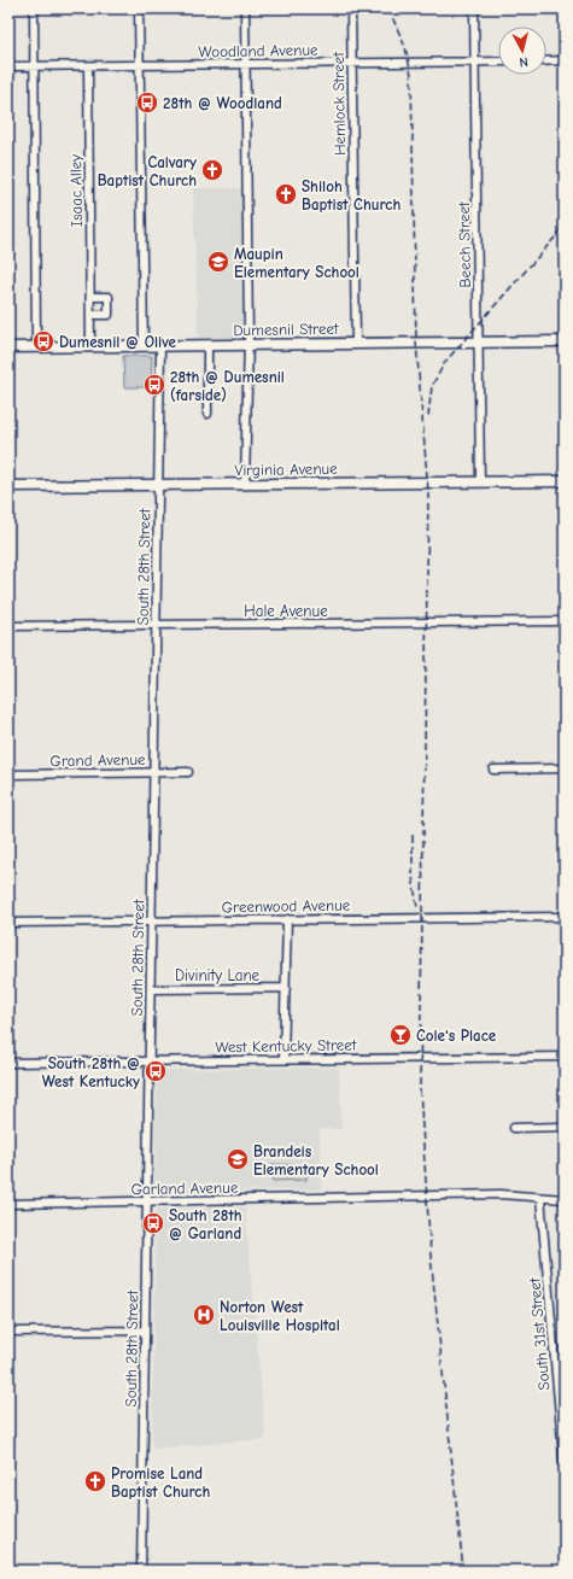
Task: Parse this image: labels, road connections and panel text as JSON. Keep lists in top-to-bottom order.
{
  "streets": {
    "main road": ["Dumesnil Street", "Virginia Avenue"],
    "street": [
      "Woodland Avenue",
      "Hemlock Street",
      "Isaac Alley",
      "Beech Street",
      "South 28th Street",
      "Hale Avenue",
      "Grand Avenue",
      "Greenwood Avenue",
      "Divinity Lane",
      "West Kentucky Street",
      "Garland Avenue",
      "South 31st Street"
    ]
  },
  "crossings": [
    ["Woodland Avenue", "Hemlock Street"],
    ["Woodland Avenue", "Isaac Alley"],
    ["Woodland Avenue", "Beech Street"],
    ["Hemlock Street", "Dumesnil Street"],
    ["Isaac Alley", "Dumesnil Street"],
    ["Beech Street", "Dumesnil Street"],
    ["Beech Street", "Virginia Avenue"],
    ["Dumesnil Street", "South 28th Street"],
    ["Virginia Avenue", "South 28th Street"],
    ["South 28th Street", "Hale Avenue"],
    ["South 28th Street", "Grand Avenue"],
    ["South 28th Street", "Greenwood Avenue"],
    ["South 28th Street", "Divinity Lane"],
    ["South 28th Street", "West Kentucky Street"],
    ["South 28th Street", "Garland Avenue"],
    ["Garland Avenue", "South 31st Street"]
  ],
  "places": {
    "bus stop": [
      "28th @ Woodland",
      "Dumesnil @ Olive",
      "28th @ Dumesnil (farside)",
      "South 28th @ West Kentucky",
      "South 28th @ Garland"
    ],
    "church": ["Calvary Baptist Church", "Shiloh Baptist Church", "Promise Land Baptist Church"],
    "school or university": ["Maupin Elementary School", "Brandeis Elementary School"],
    "bar": ["Cole's Place"],
    "hospital": ["Norton West Louisville Hospital"]
  },
  "north": "bottom"
}
